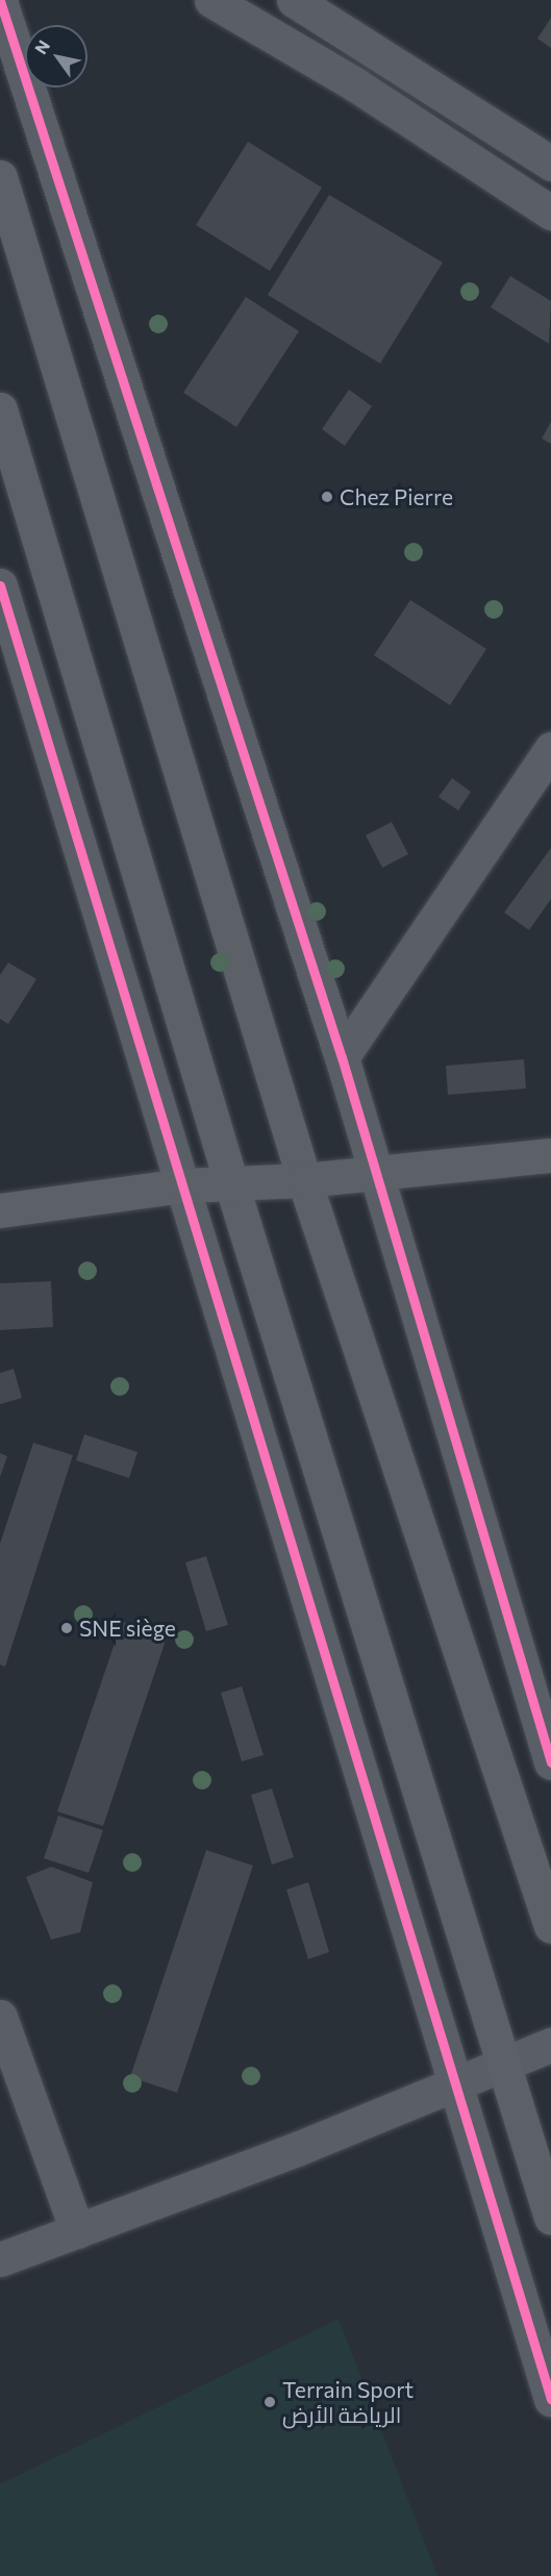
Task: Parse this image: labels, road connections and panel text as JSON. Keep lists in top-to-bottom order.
{
  "places": ["Chez Pierre", "SNE siège", "Terrain Sport الرياضة الأرض"],
  "north": "top left"
}
